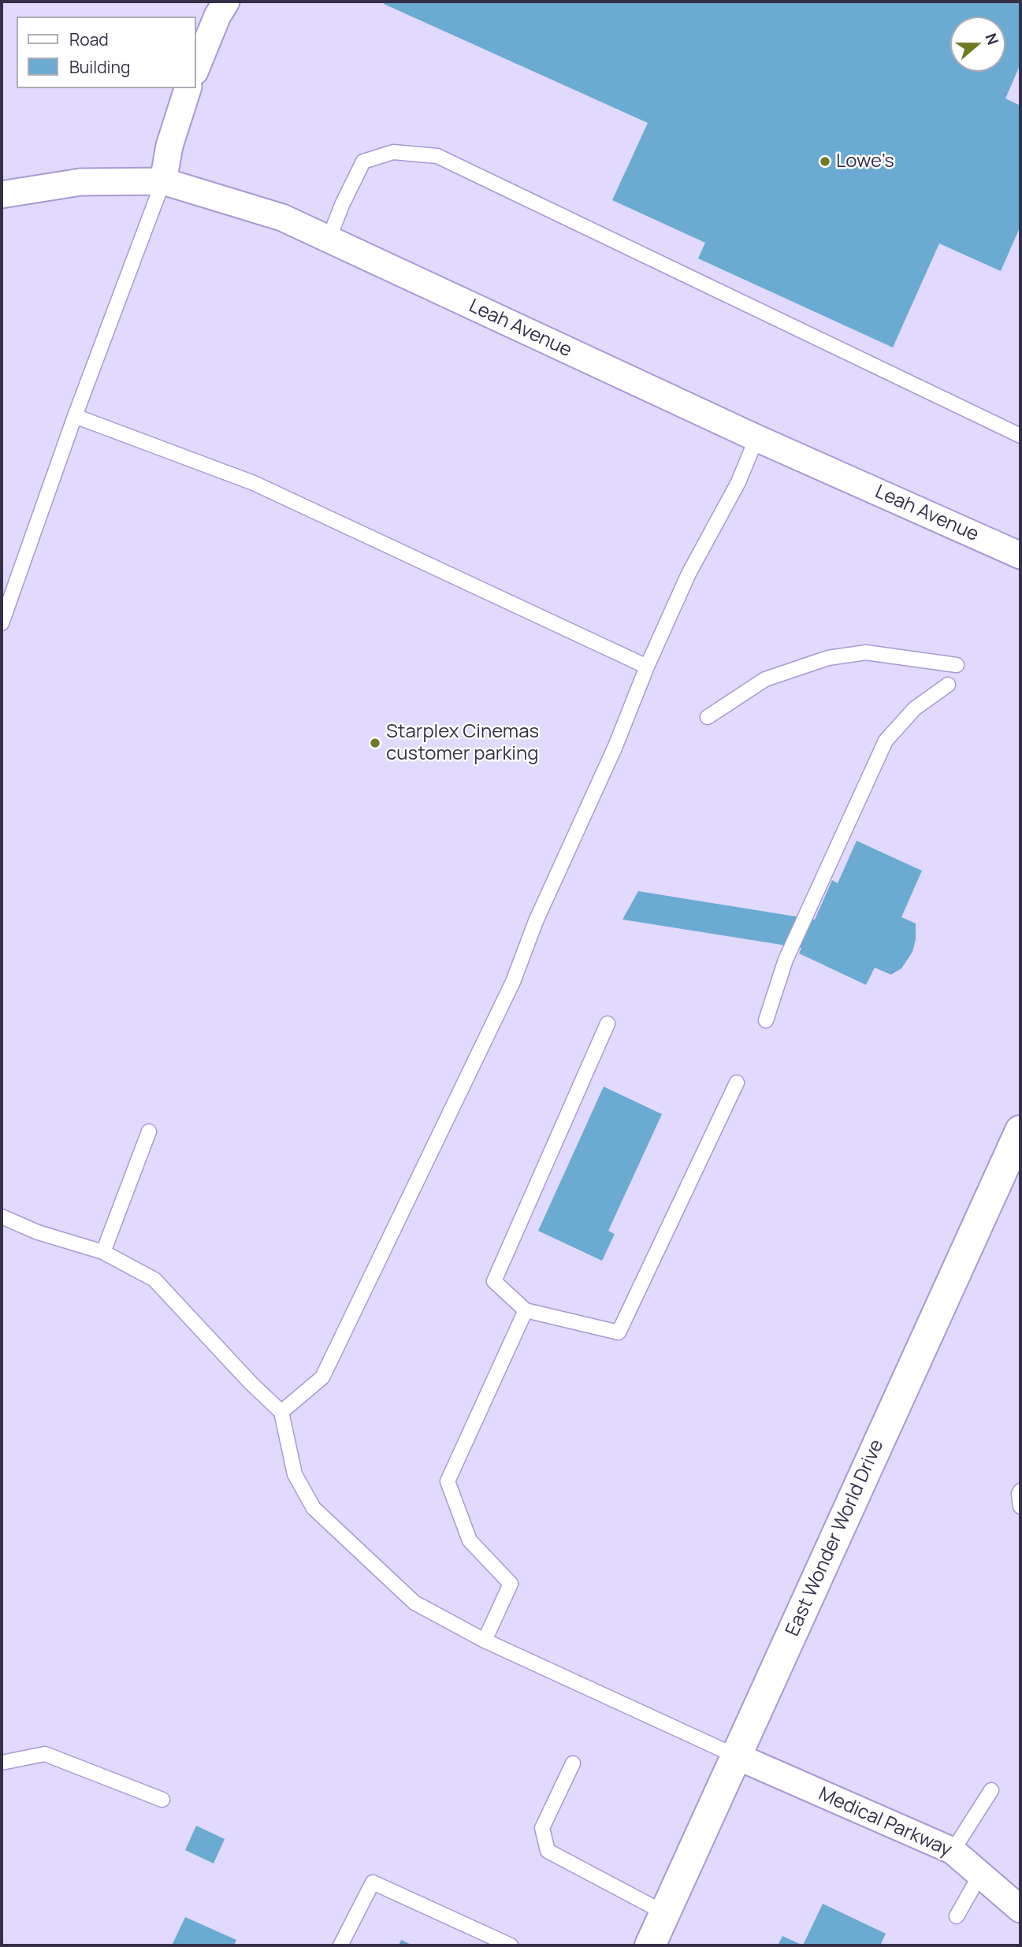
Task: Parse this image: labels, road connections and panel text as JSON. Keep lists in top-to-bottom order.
{
  "streets": {
    "main road": ["East Wonder World Drive"],
    "street": ["Leah Avenue", "Medical Parkway"]
  },
  "crossings": [
    ["East Wonder World Drive", "Medical Parkway"]
  ],
  "places": ["Lowe's", "Starplex Cinemas customer parking"],
  "legend": ["Road", "Building"],
  "north": "right"
}
